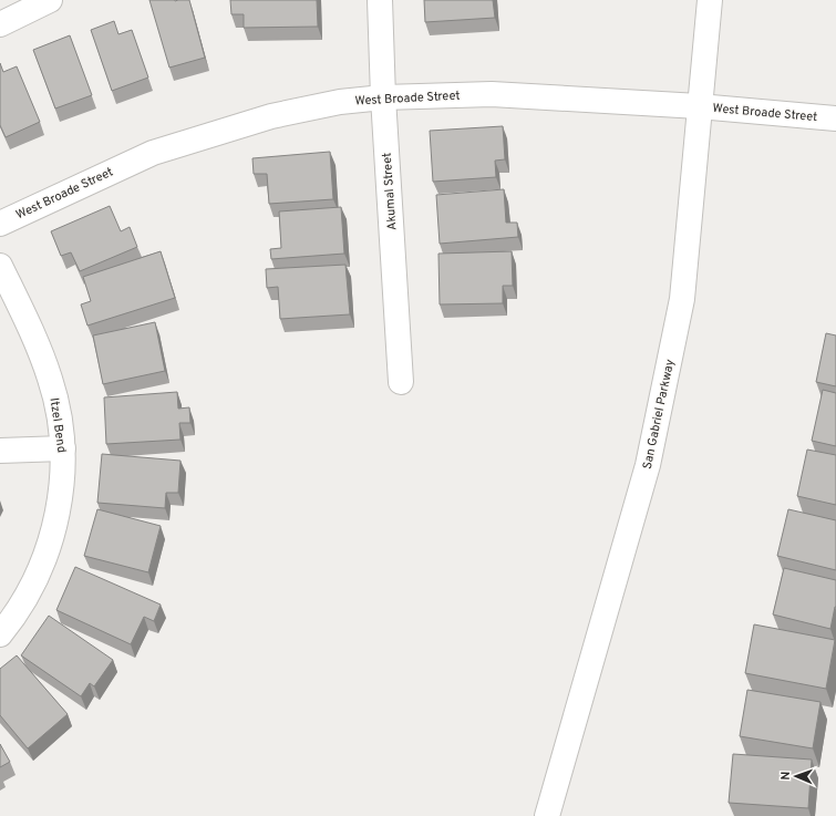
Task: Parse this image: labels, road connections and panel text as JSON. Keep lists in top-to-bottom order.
{
  "streets": {
    "street": [
      "West Broade Street",
      "Akumal Street",
      "San Gabriel Parkway",
      "Itzel Bend"
    ]
  },
  "crossings": [
    ["West Broade Street", "Akumal Street"],
    ["West Broade Street", "San Gabriel Parkway"]
  ],
  "north": "left"
}
